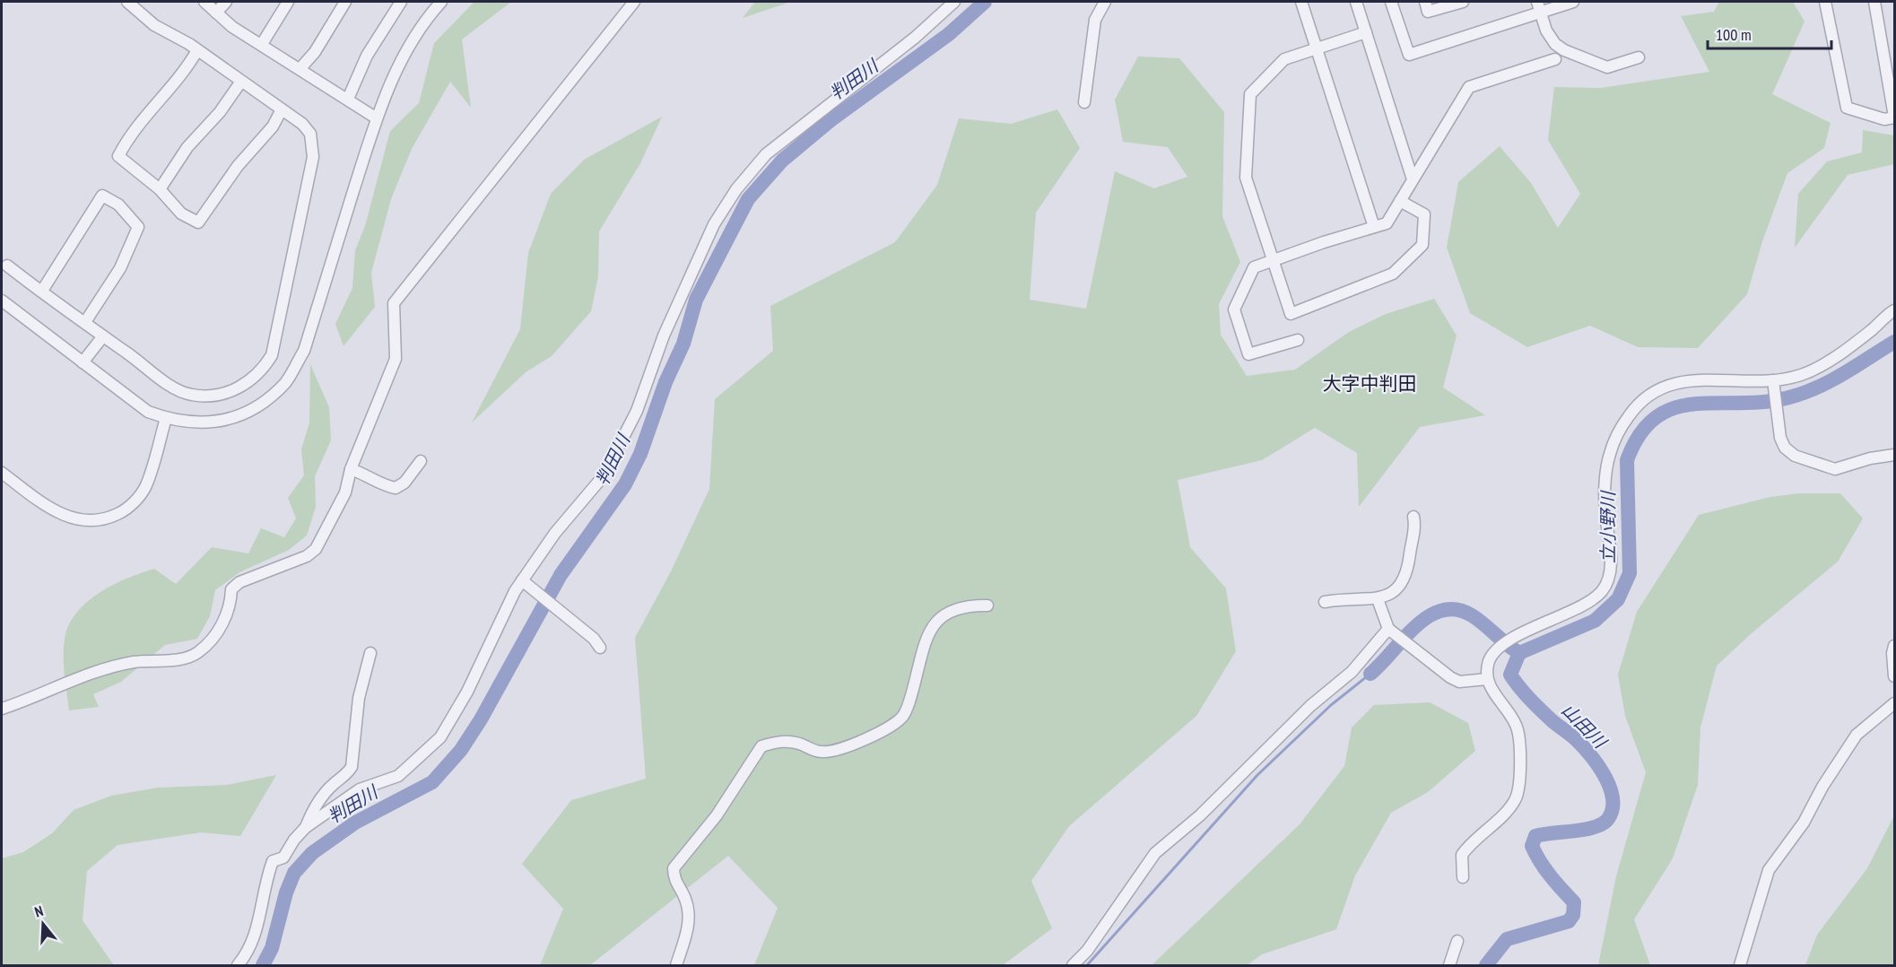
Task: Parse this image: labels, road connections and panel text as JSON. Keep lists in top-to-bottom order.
{
  "districts": ["大字中判田"],
  "water": ["判田川", "立小野川", "山田川"],
  "scale_bar": "100 m",
  "north": "top"
}
